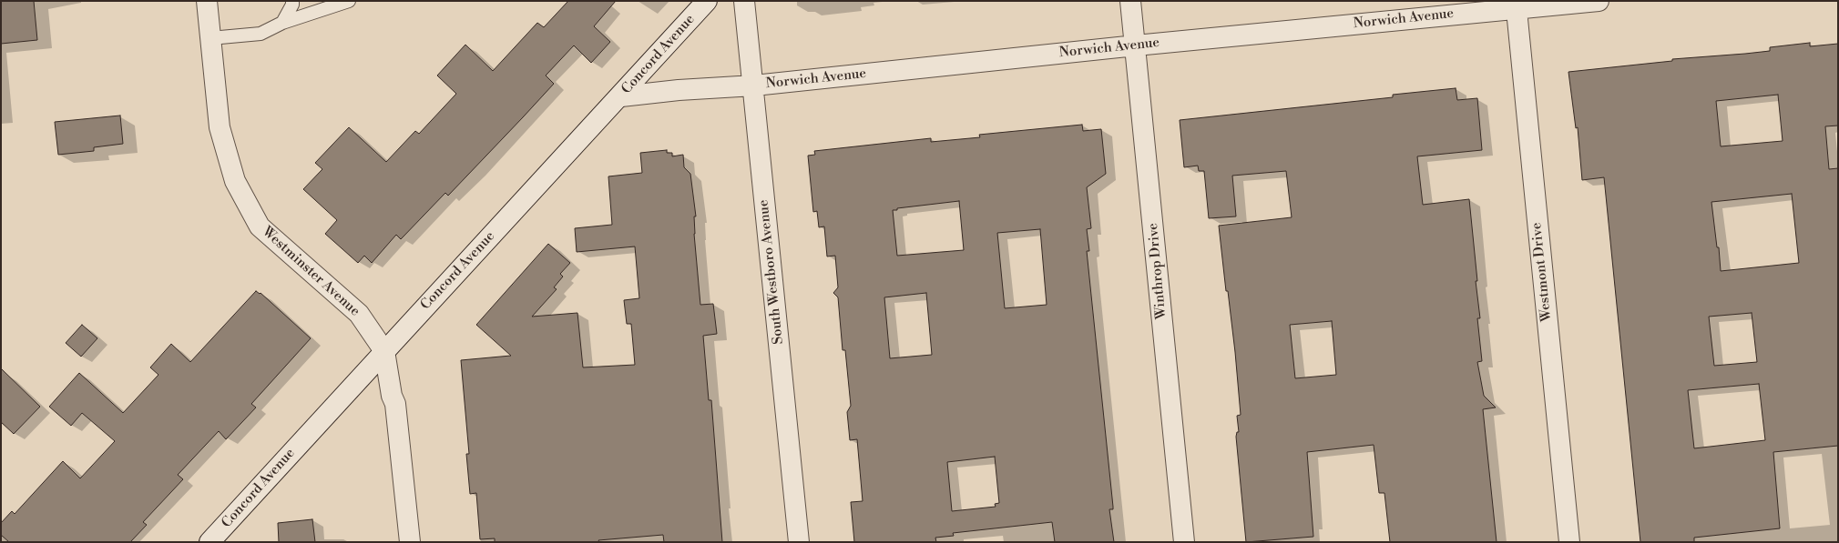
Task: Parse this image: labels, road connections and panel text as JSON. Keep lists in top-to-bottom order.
{
  "streets": {
    "street": [
      "Norwich Avenue",
      "Concord Avenue",
      "Winthrop Drive",
      "Westminster Avenue",
      "South Westboro Avenue",
      "Westmont Drive"
    ]
  },
  "crossings": [
    ["Norwich Avenue", "Concord Avenue"],
    ["Norwich Avenue", "Winthrop Drive"],
    ["Norwich Avenue", "South Westboro Avenue"],
    ["Norwich Avenue", "Westmont Drive"],
    ["Concord Avenue", "Westminster Avenue"]
  ]
}
